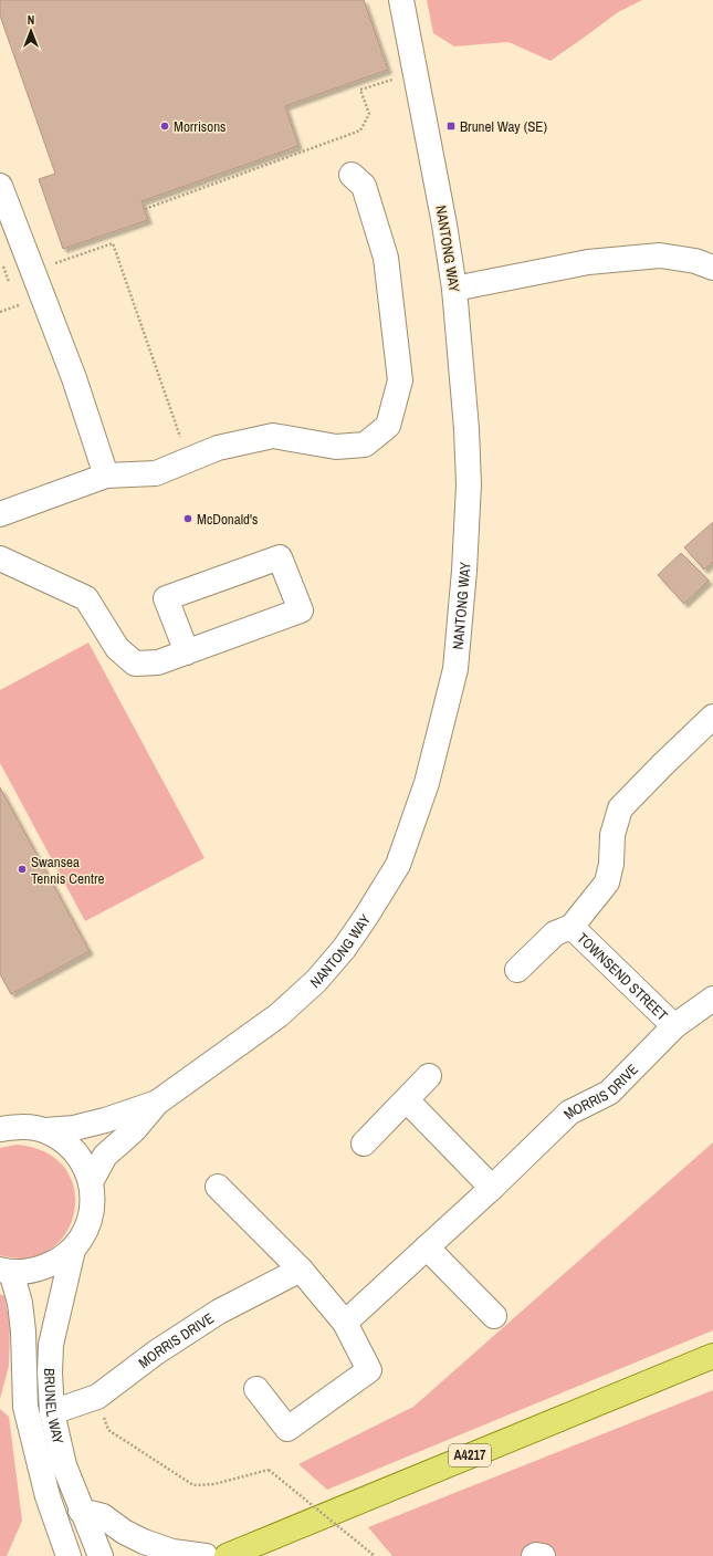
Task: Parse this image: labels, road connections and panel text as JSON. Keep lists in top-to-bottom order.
{
  "streets": {
    "main road": ["A4217"],
    "street": [
      "NANTONG WAY",
      "TOWNSEND STREET",
      "MORRIS DRIVE",
      "BRUNEL WAY"
    ]
  },
  "crossings": [
    ["TOWNSEND STREET", "MORRIS DRIVE"],
    ["MORRIS DRIVE", "BRUNEL WAY"]
  ],
  "places": {
    "other": ["Morrisons", "McDonald's", "Swansea Tennis Centre"],
    "transit": ["Brunel Way (SE)"]
  },
  "north": "top"
}
